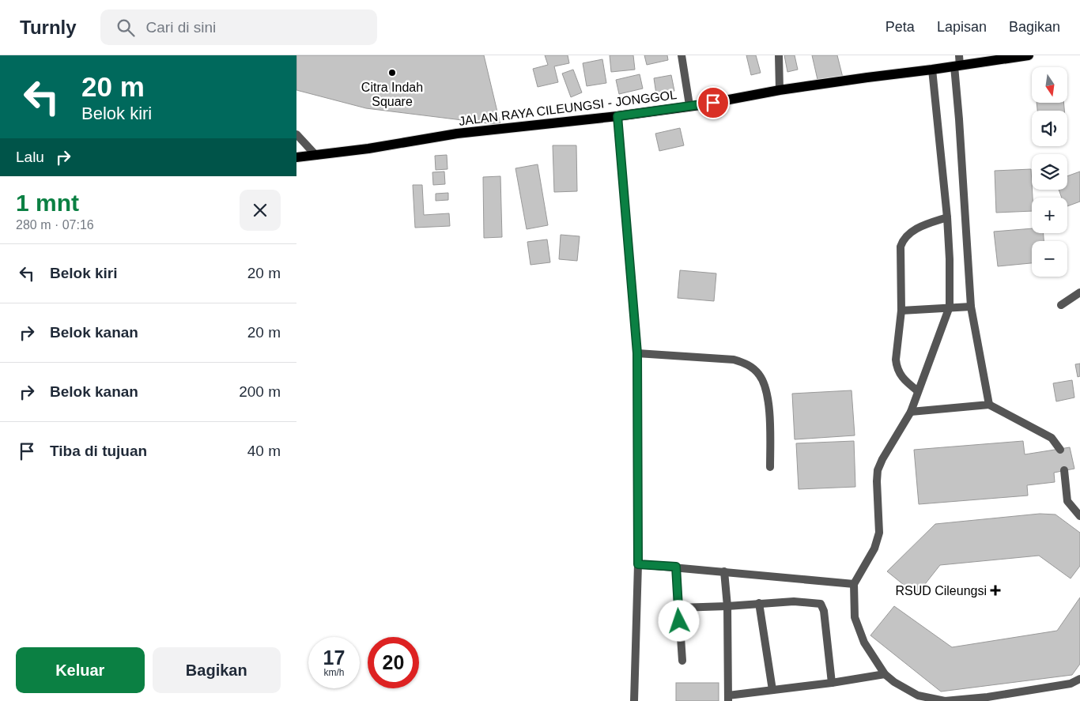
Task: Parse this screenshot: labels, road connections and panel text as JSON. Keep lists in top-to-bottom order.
{
  "streets": {
    "main road": ["JALAN RAYA CILEUNGSI - JONGGOL"]
  },
  "places": {
    "other": ["Citra Indah Square"],
    "health": ["RSUD Cileungsi"]
  },
  "north": "bottom",
  "page": {
    "header": "Turnly",
    "search": "Cari di sini",
    "nav": ["Peta", "Lapisan", "Bagikan"],
    "turn": ["20 m", "Belok kiri"],
    "map_buttons": ["+", "−"],
    "then": "Lalu",
    "heading": ["1 mnt", "280 m · 07:16"],
    "list": [
      {
        "name": "Belok kiri",
        "value": "20 m"
      },
      {
        "name": "Belok kanan",
        "value": "20 m"
      },
      {
        "name": "Belok kanan",
        "value": "200 m"
      },
      {
        "name": "Tiba di tujuan",
        "value": "40 m"
      }
    ],
    "speed": "17 km/h",
    "limit": "20",
    "buttons": ["Keluar", "Bagikan"]
  }
}
